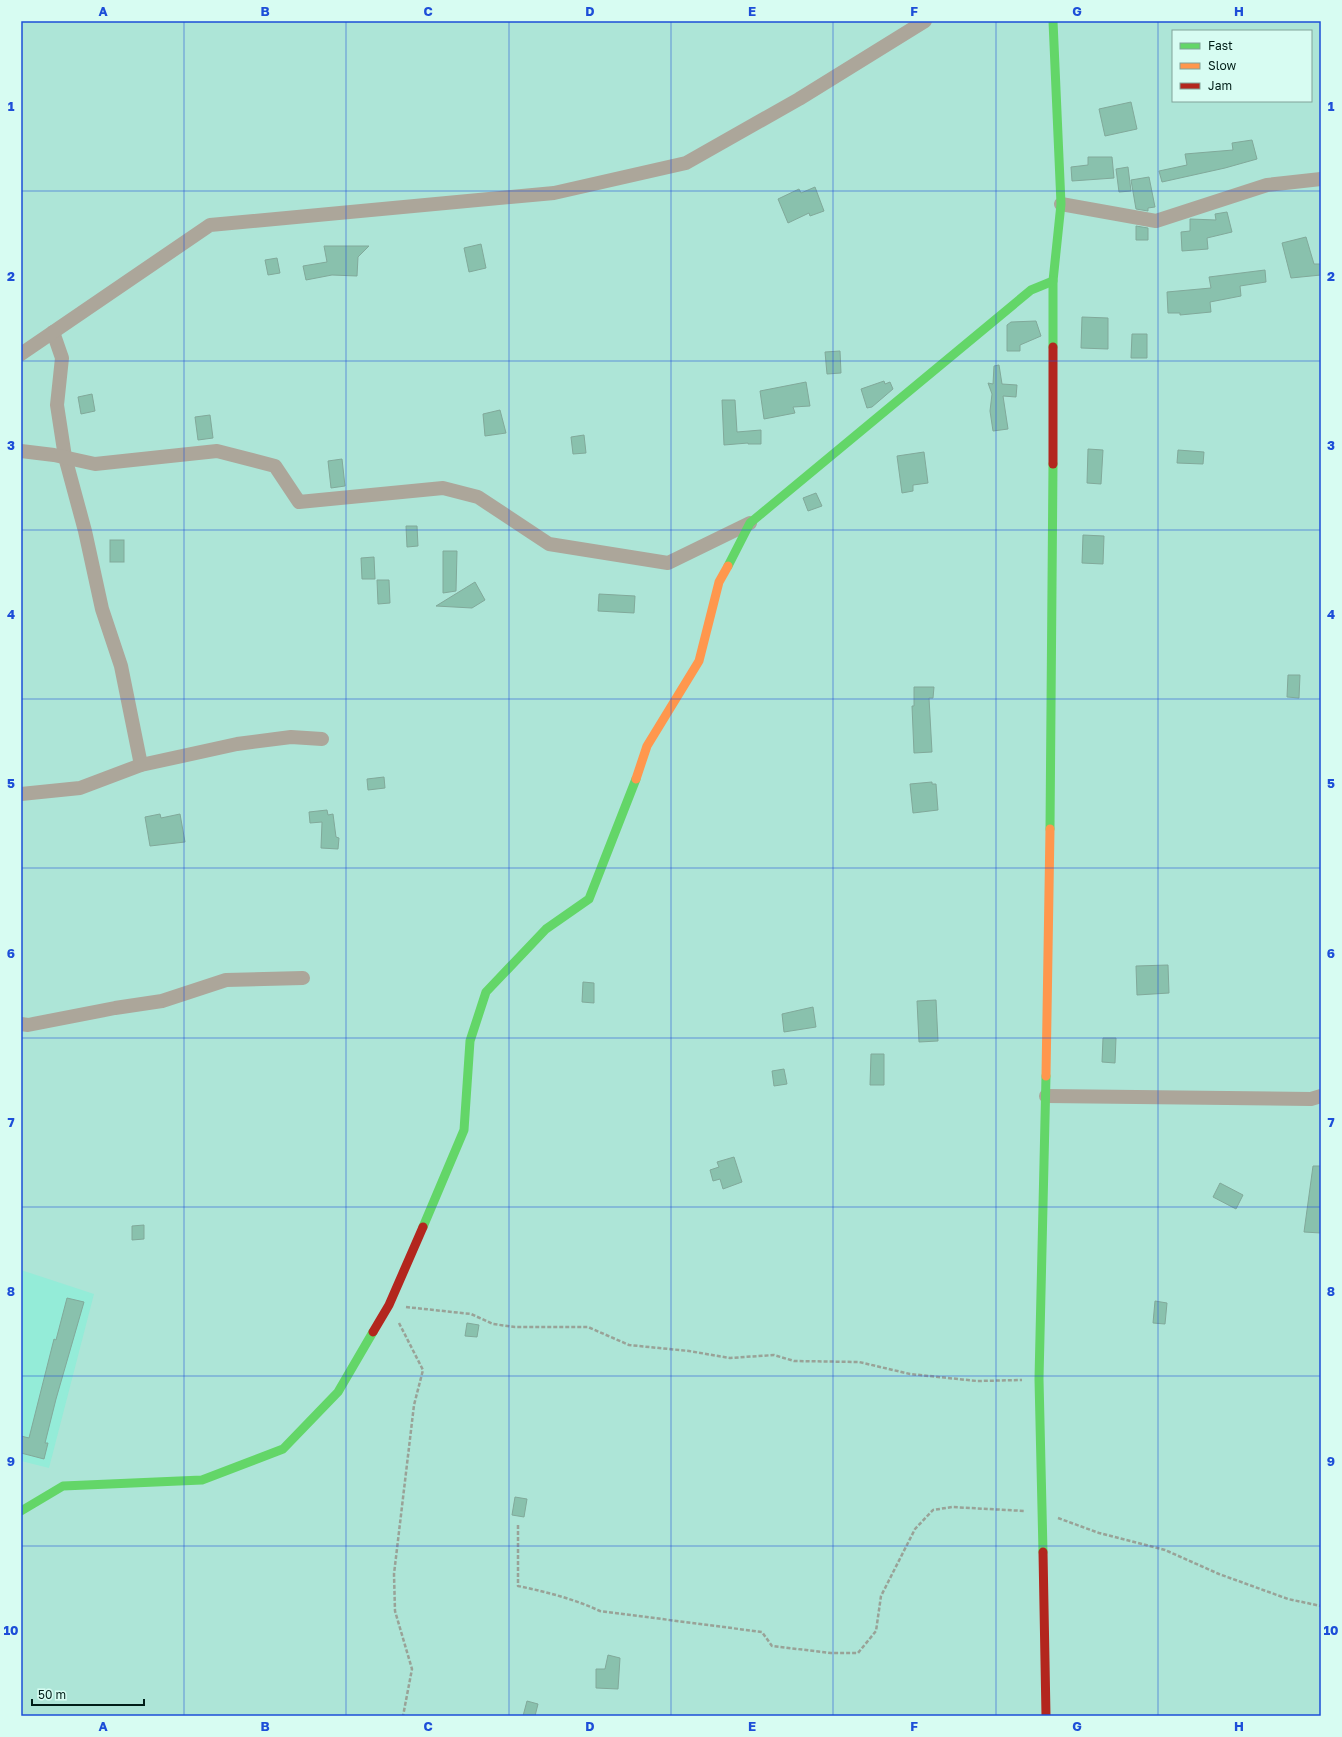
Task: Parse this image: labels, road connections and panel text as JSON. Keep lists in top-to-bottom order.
{
  "legend": ["Fast", "Slow", "Jam"],
  "scale_bar": "50 m",
  "grid": {
    "columns": [
      "A",
      "B",
      "C",
      "D",
      "E",
      "F",
      "G",
      "H"
    ],
    "rows": [
      "1",
      "2",
      "3",
      "4",
      "5",
      "6",
      "7",
      "8",
      "9",
      "10"
    ]
  }
}
